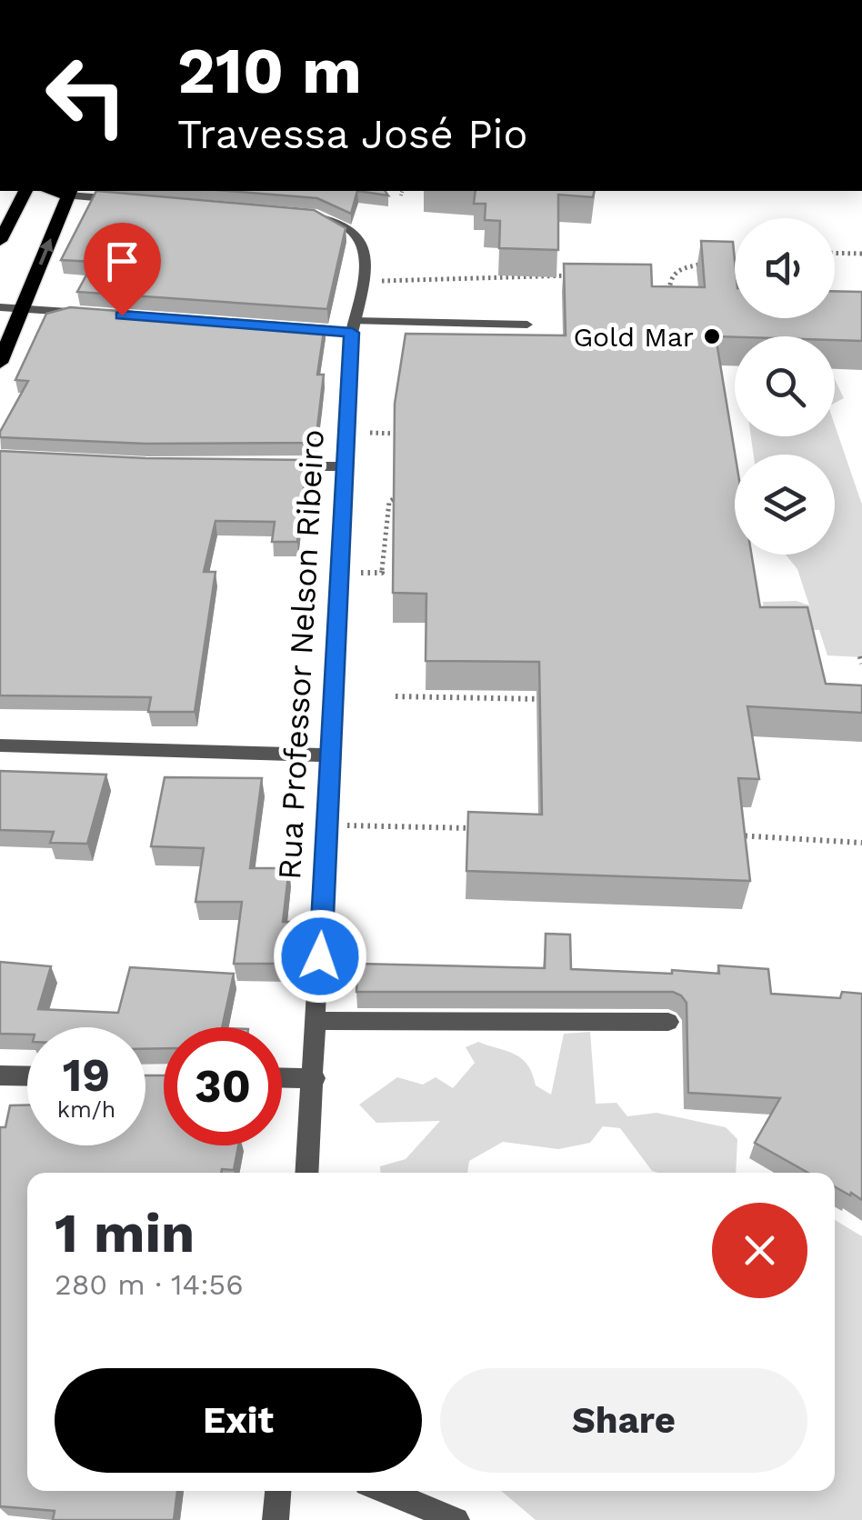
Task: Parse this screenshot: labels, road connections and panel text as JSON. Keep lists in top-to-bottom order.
{
  "streets": {
    "street": ["Rua Professor Nelson Ribeiro"]
  },
  "places": ["Gold Mar"],
  "page": {
    "turn": ["210 m", "Travessa José Pio"],
    "speed": "19 km/h",
    "limit": "30",
    "heading": ["1 min", "280 m · 14:56"],
    "buttons": ["Exit", "Share"]
  }
}
